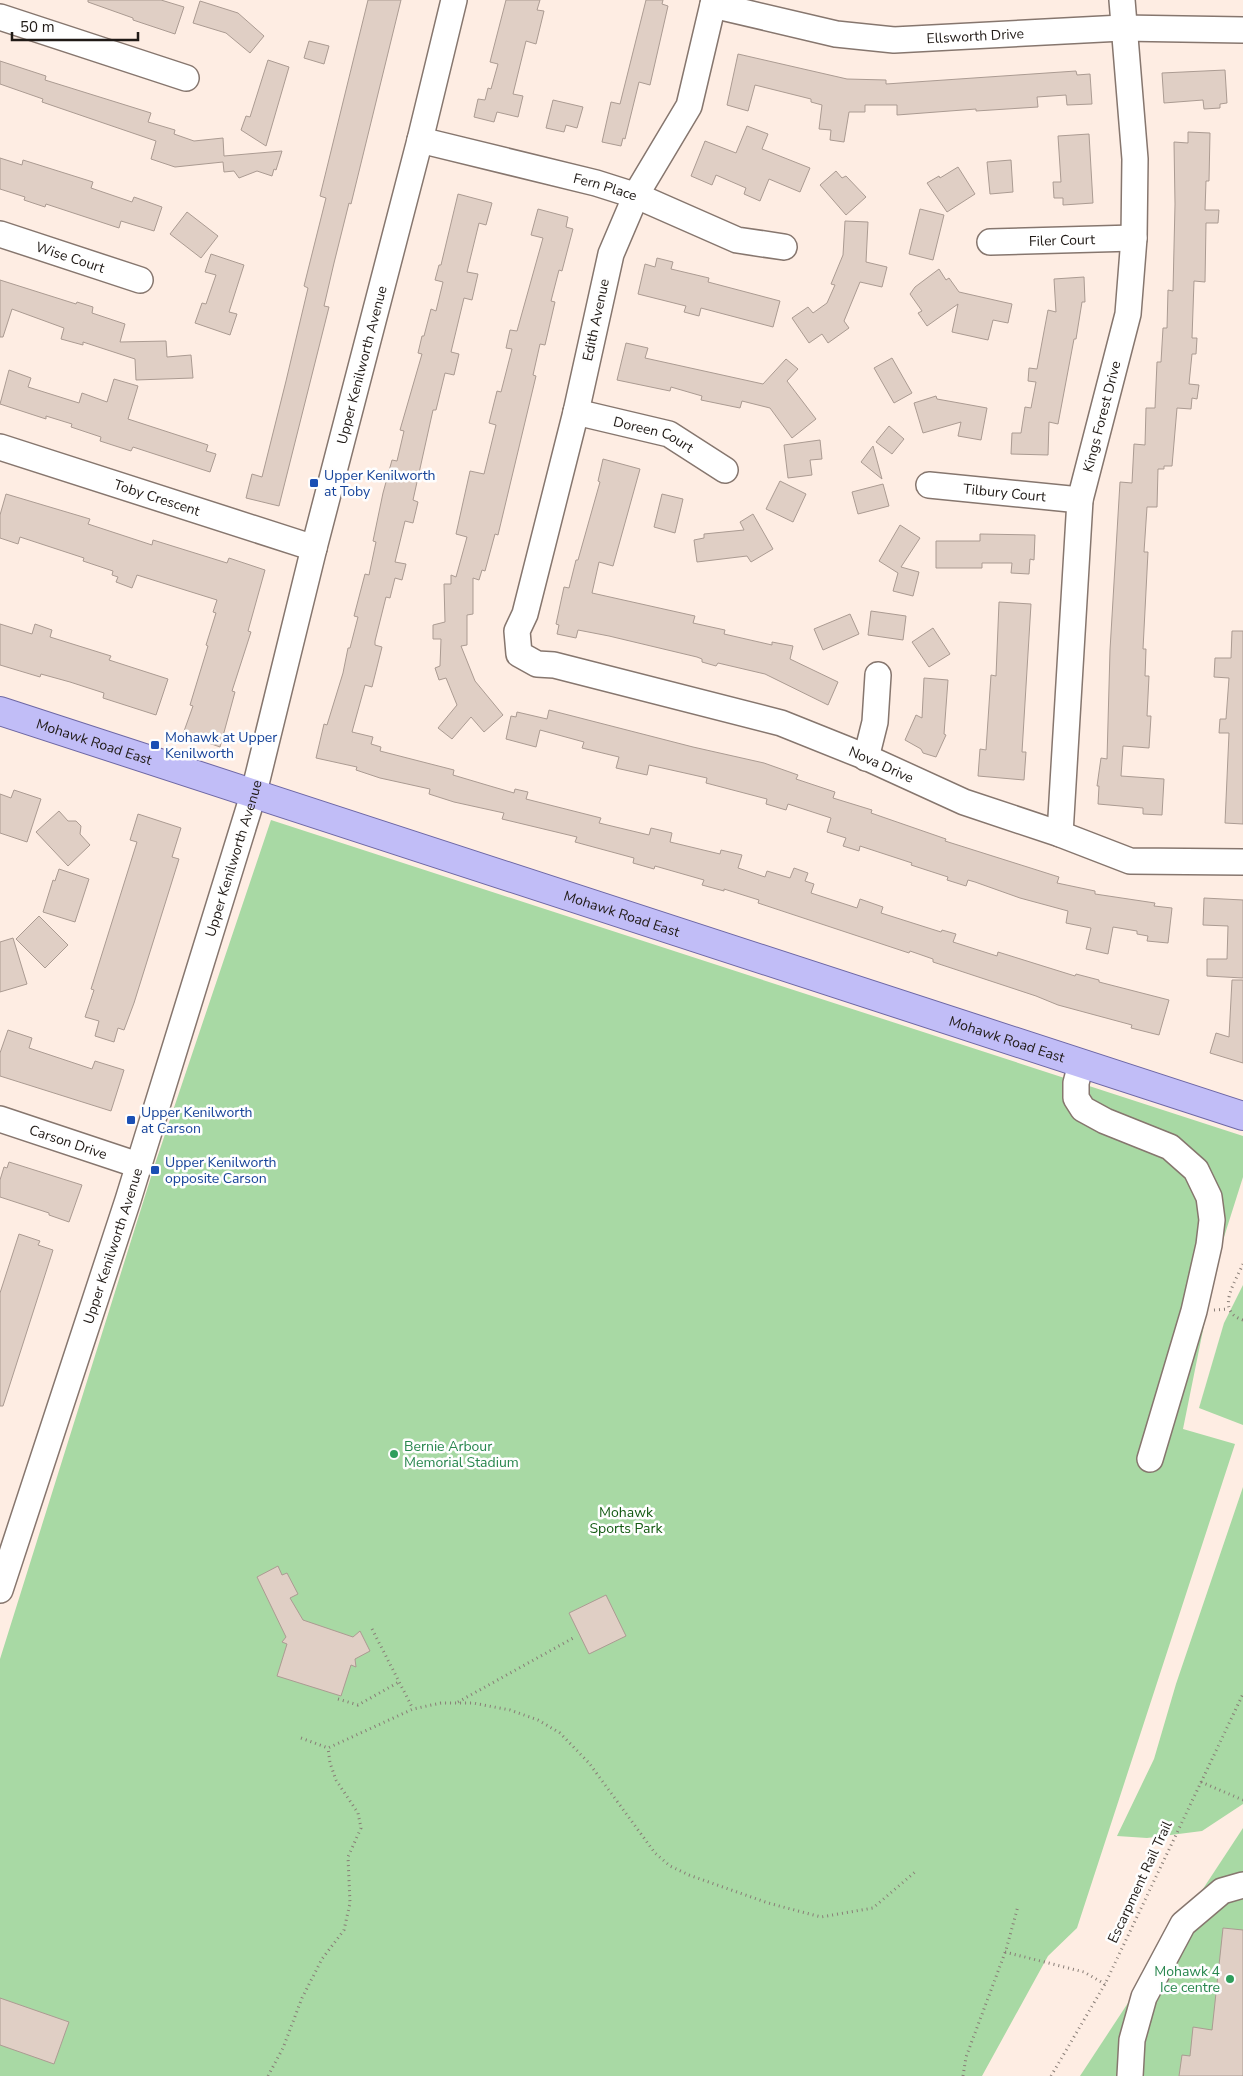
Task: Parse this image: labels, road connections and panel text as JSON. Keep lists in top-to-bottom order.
{
  "streets": {
    "main road": ["Mohawk Road East"],
    "street": [
      "Ellsworth Drive",
      "Fern Place",
      "Filer Court",
      "Wise Court",
      "Edith Avenue",
      "Upper Kenilworth Avenue",
      "Kings Forest Drive",
      "Doreen Court",
      "Tilbury Court",
      "Toby Crescent",
      "Nova Drive",
      "Carson Drive"
    ],
    "path": ["Escarpment Rail Trail"]
  },
  "crossings": [
    ["Ellsworth Drive", "Edith Avenue"],
    ["Ellsworth Drive", "Kings Forest Drive"],
    ["Fern Place", "Edith Avenue"],
    ["Fern Place", "Upper Kenilworth Avenue"],
    ["Filer Court", "Kings Forest Drive"],
    ["Edith Avenue", "Doreen Court"],
    ["Edith Avenue", "Nova Drive"],
    ["Upper Kenilworth Avenue", "Toby Crescent"],
    ["Upper Kenilworth Avenue", "Mohawk Road East"],
    ["Upper Kenilworth Avenue", "Carson Drive"],
    ["Kings Forest Drive", "Tilbury Court"],
    ["Kings Forest Drive", "Nova Drive"]
  ],
  "parks": ["Mohawk Sports Park"],
  "places": {
    "transit": [
      "Upper Kenilworth at Toby",
      "Mohawk at Upper Kenilworth",
      "Upper Kenilworth at Carson",
      "Upper Kenilworth opposite Carson"
    ],
    "other": ["Bernie Arbour Memorial Stadium", "Mohawk 4 Ice centre"]
  },
  "scale_bar": "50 m"
}
